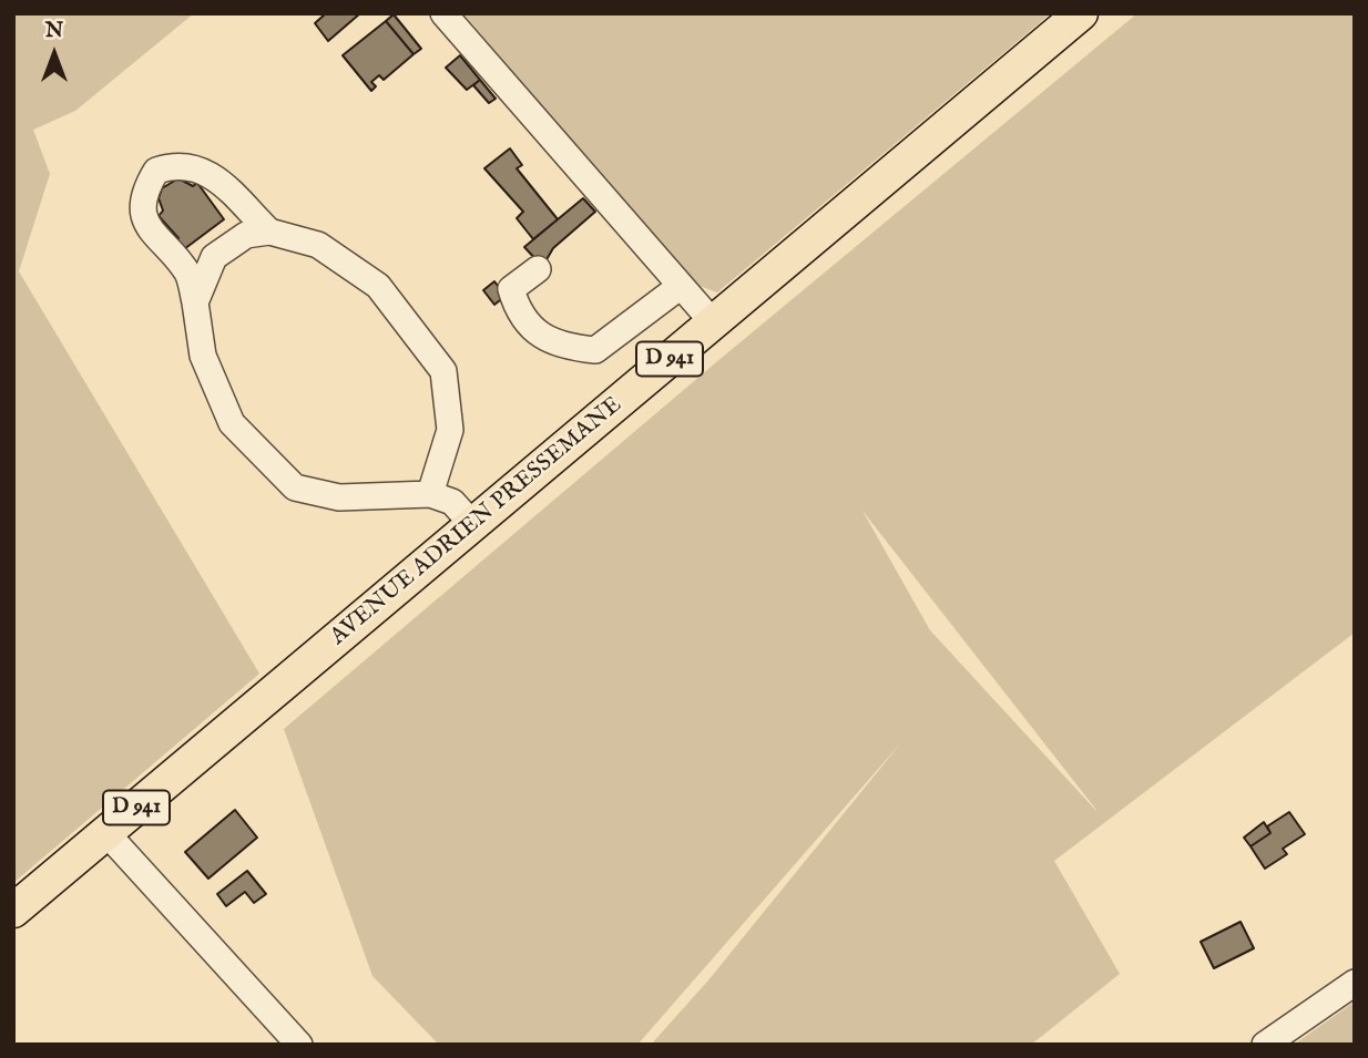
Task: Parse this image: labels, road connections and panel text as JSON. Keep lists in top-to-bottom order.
{
  "streets": {
    "main road": ["D 941", "AVENUE ADRIEN PRESSEMANE"]
  },
  "north": "top"
}
